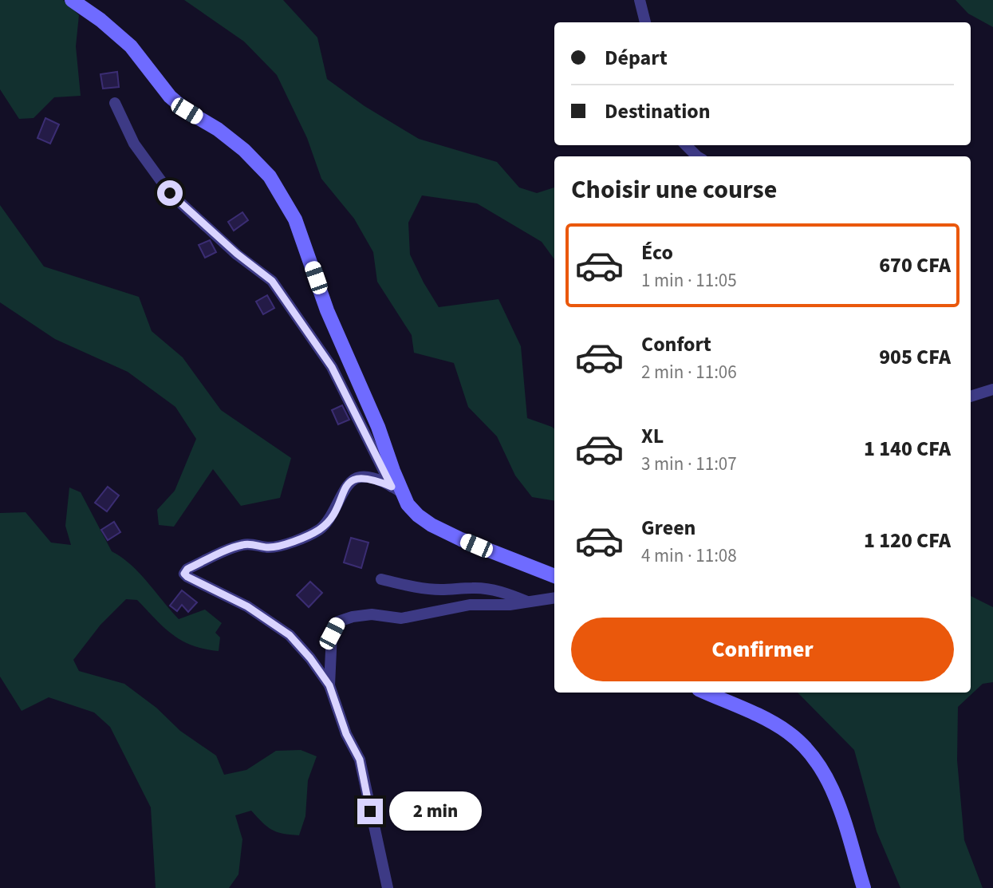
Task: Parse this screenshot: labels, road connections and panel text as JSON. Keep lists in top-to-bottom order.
{
  "page": {
    "banner": ["Départ", "Destination"],
    "heading": "Choisir une course",
    "list": [
      {
        "name": "Éco",
        "note": "1 min · 11:05",
        "value": "670 CFA"
      },
      {
        "name": "Confort",
        "note": "2 min · 11:06",
        "value": "905 CFA"
      },
      {
        "name": "XL",
        "note": "3 min · 11:07",
        "value": "1 140 CFA"
      },
      {
        "name": "Green",
        "note": "4 min · 11:08",
        "value": "1 120 CFA"
      }
    ],
    "buttons": "Confirmer",
    "bubble": "2 min"
  }
}
